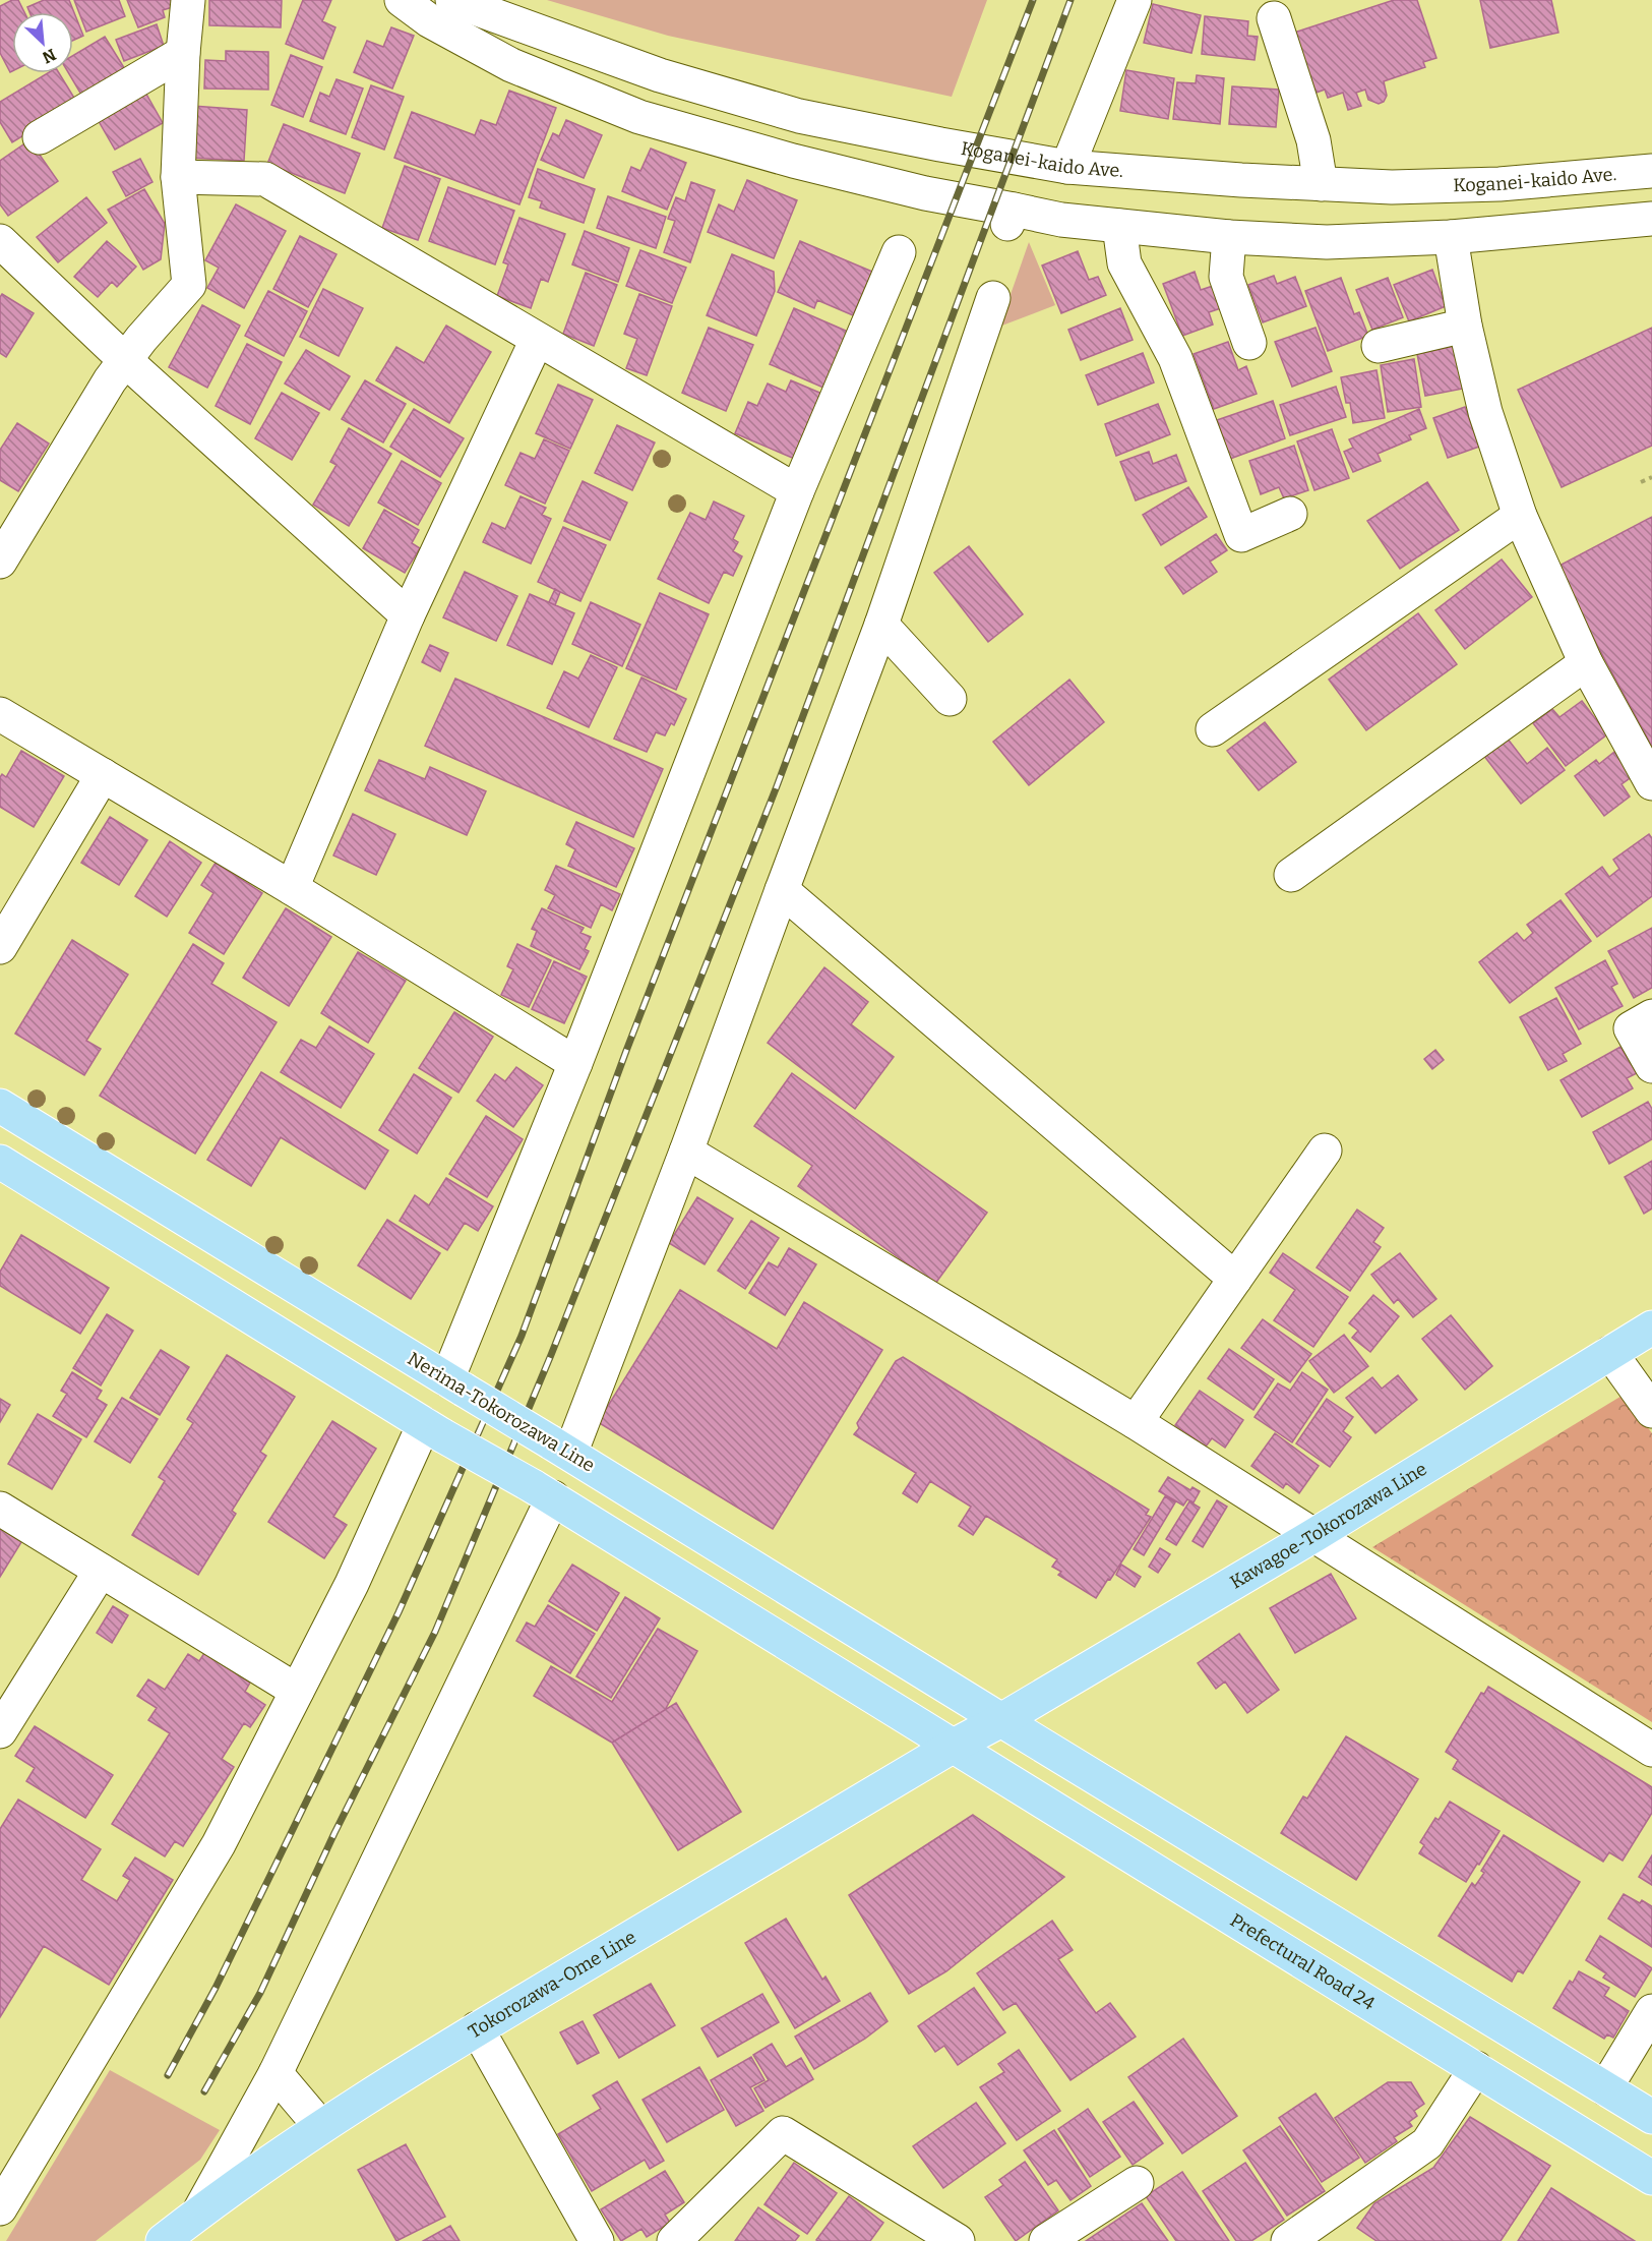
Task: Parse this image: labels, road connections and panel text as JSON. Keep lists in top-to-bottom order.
{
  "streets": {
    "main road": [
      "Nerima-Tokorozawa Line",
      "Kawagoe-Tokorozawa Line",
      "Prefectural Road 24",
      "Tokorozawa-Ome Line"
    ],
    "street": ["Koganei-kaido Ave."]
  },
  "crossings": [
    ["Nerima-Tokorozawa Line", "Kawagoe-Tokorozawa Line"],
    ["Kawagoe-Tokorozawa Line", "Prefectural Road 24"],
    ["Kawagoe-Tokorozawa Line", "Tokorozawa-Ome Line"],
    ["Prefectural Road 24", "Tokorozawa-Ome Line"]
  ],
  "north": "bottom right"
}
